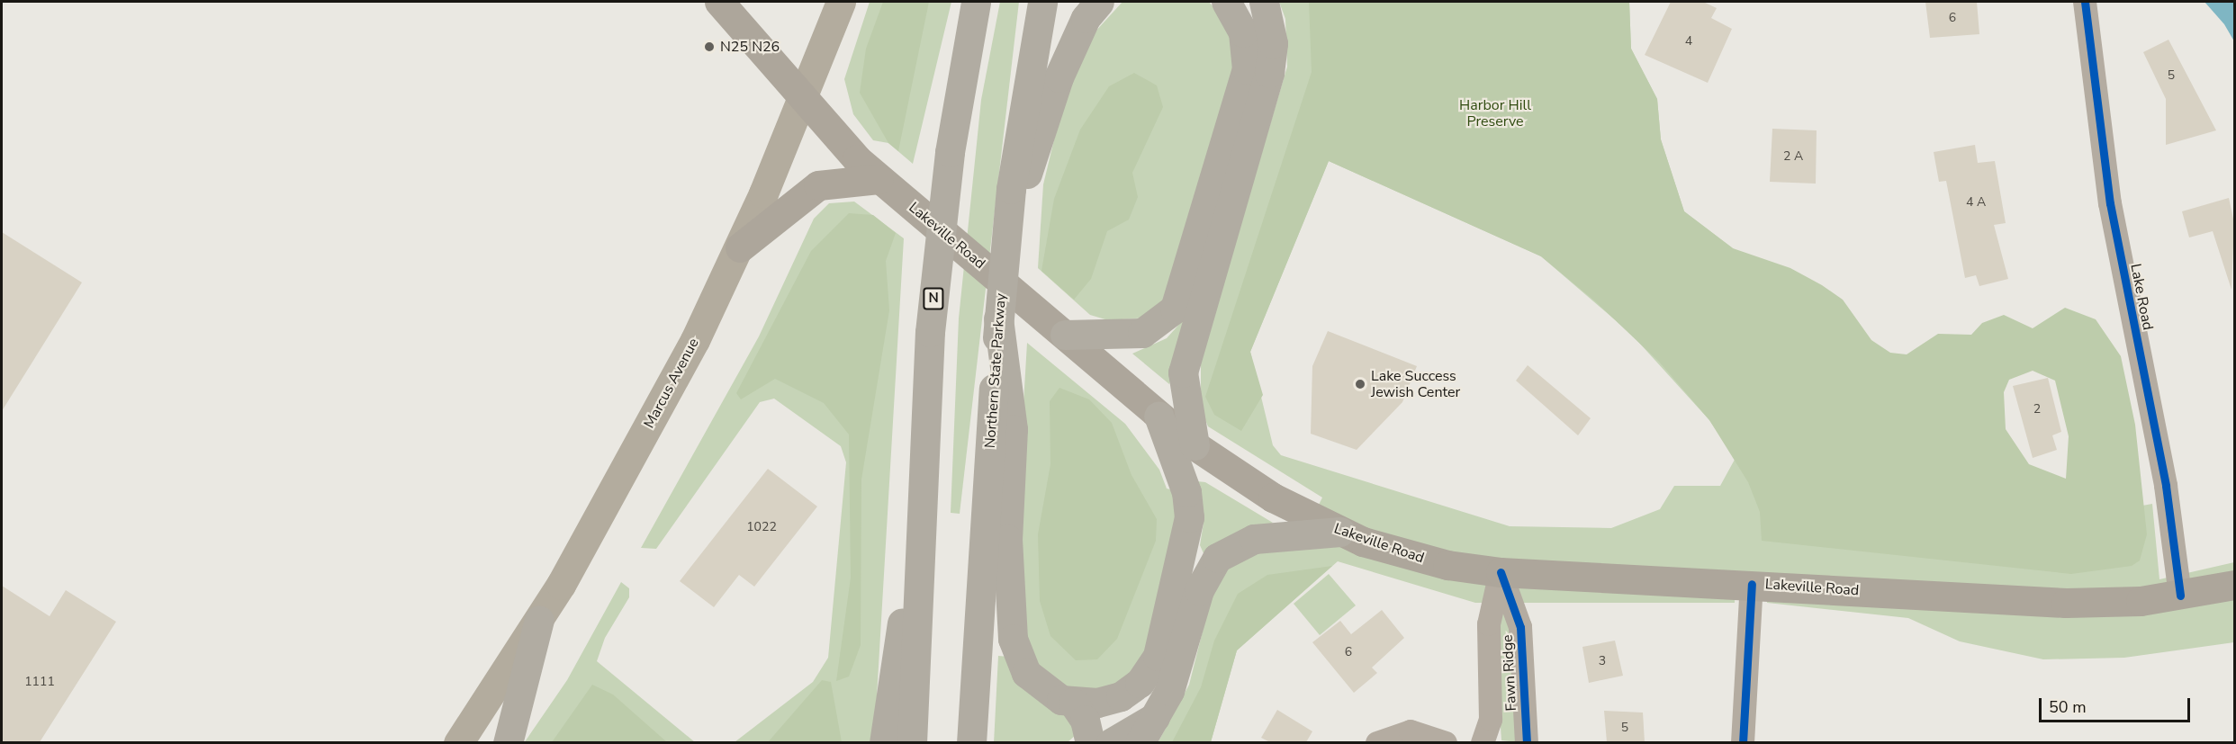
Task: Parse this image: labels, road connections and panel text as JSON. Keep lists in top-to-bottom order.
{
  "streets": {
    "highway": ["N", "Northern State Parkway"],
    "main road": ["Lakeville Road", "Marcus Avenue"],
    "street": ["Lake Road", "Fawn Ridge"]
  },
  "crossings": [
    ["Lakeville Road", "Lake Road"],
    ["Lakeville Road", "Marcus Avenue"],
    ["Lakeville Road", "Fawn Ridge"]
  ],
  "parks": ["Harbor Hill Preserve"],
  "places": ["N25 N26", "Lake Success Jewish Center"],
  "house_numbers": [
    "6",
    "4",
    "5",
    "2 A",
    "4 A",
    "2",
    "1022",
    "6",
    "3",
    "1111",
    "5"
  ],
  "scale_bar": "50 m"
}
